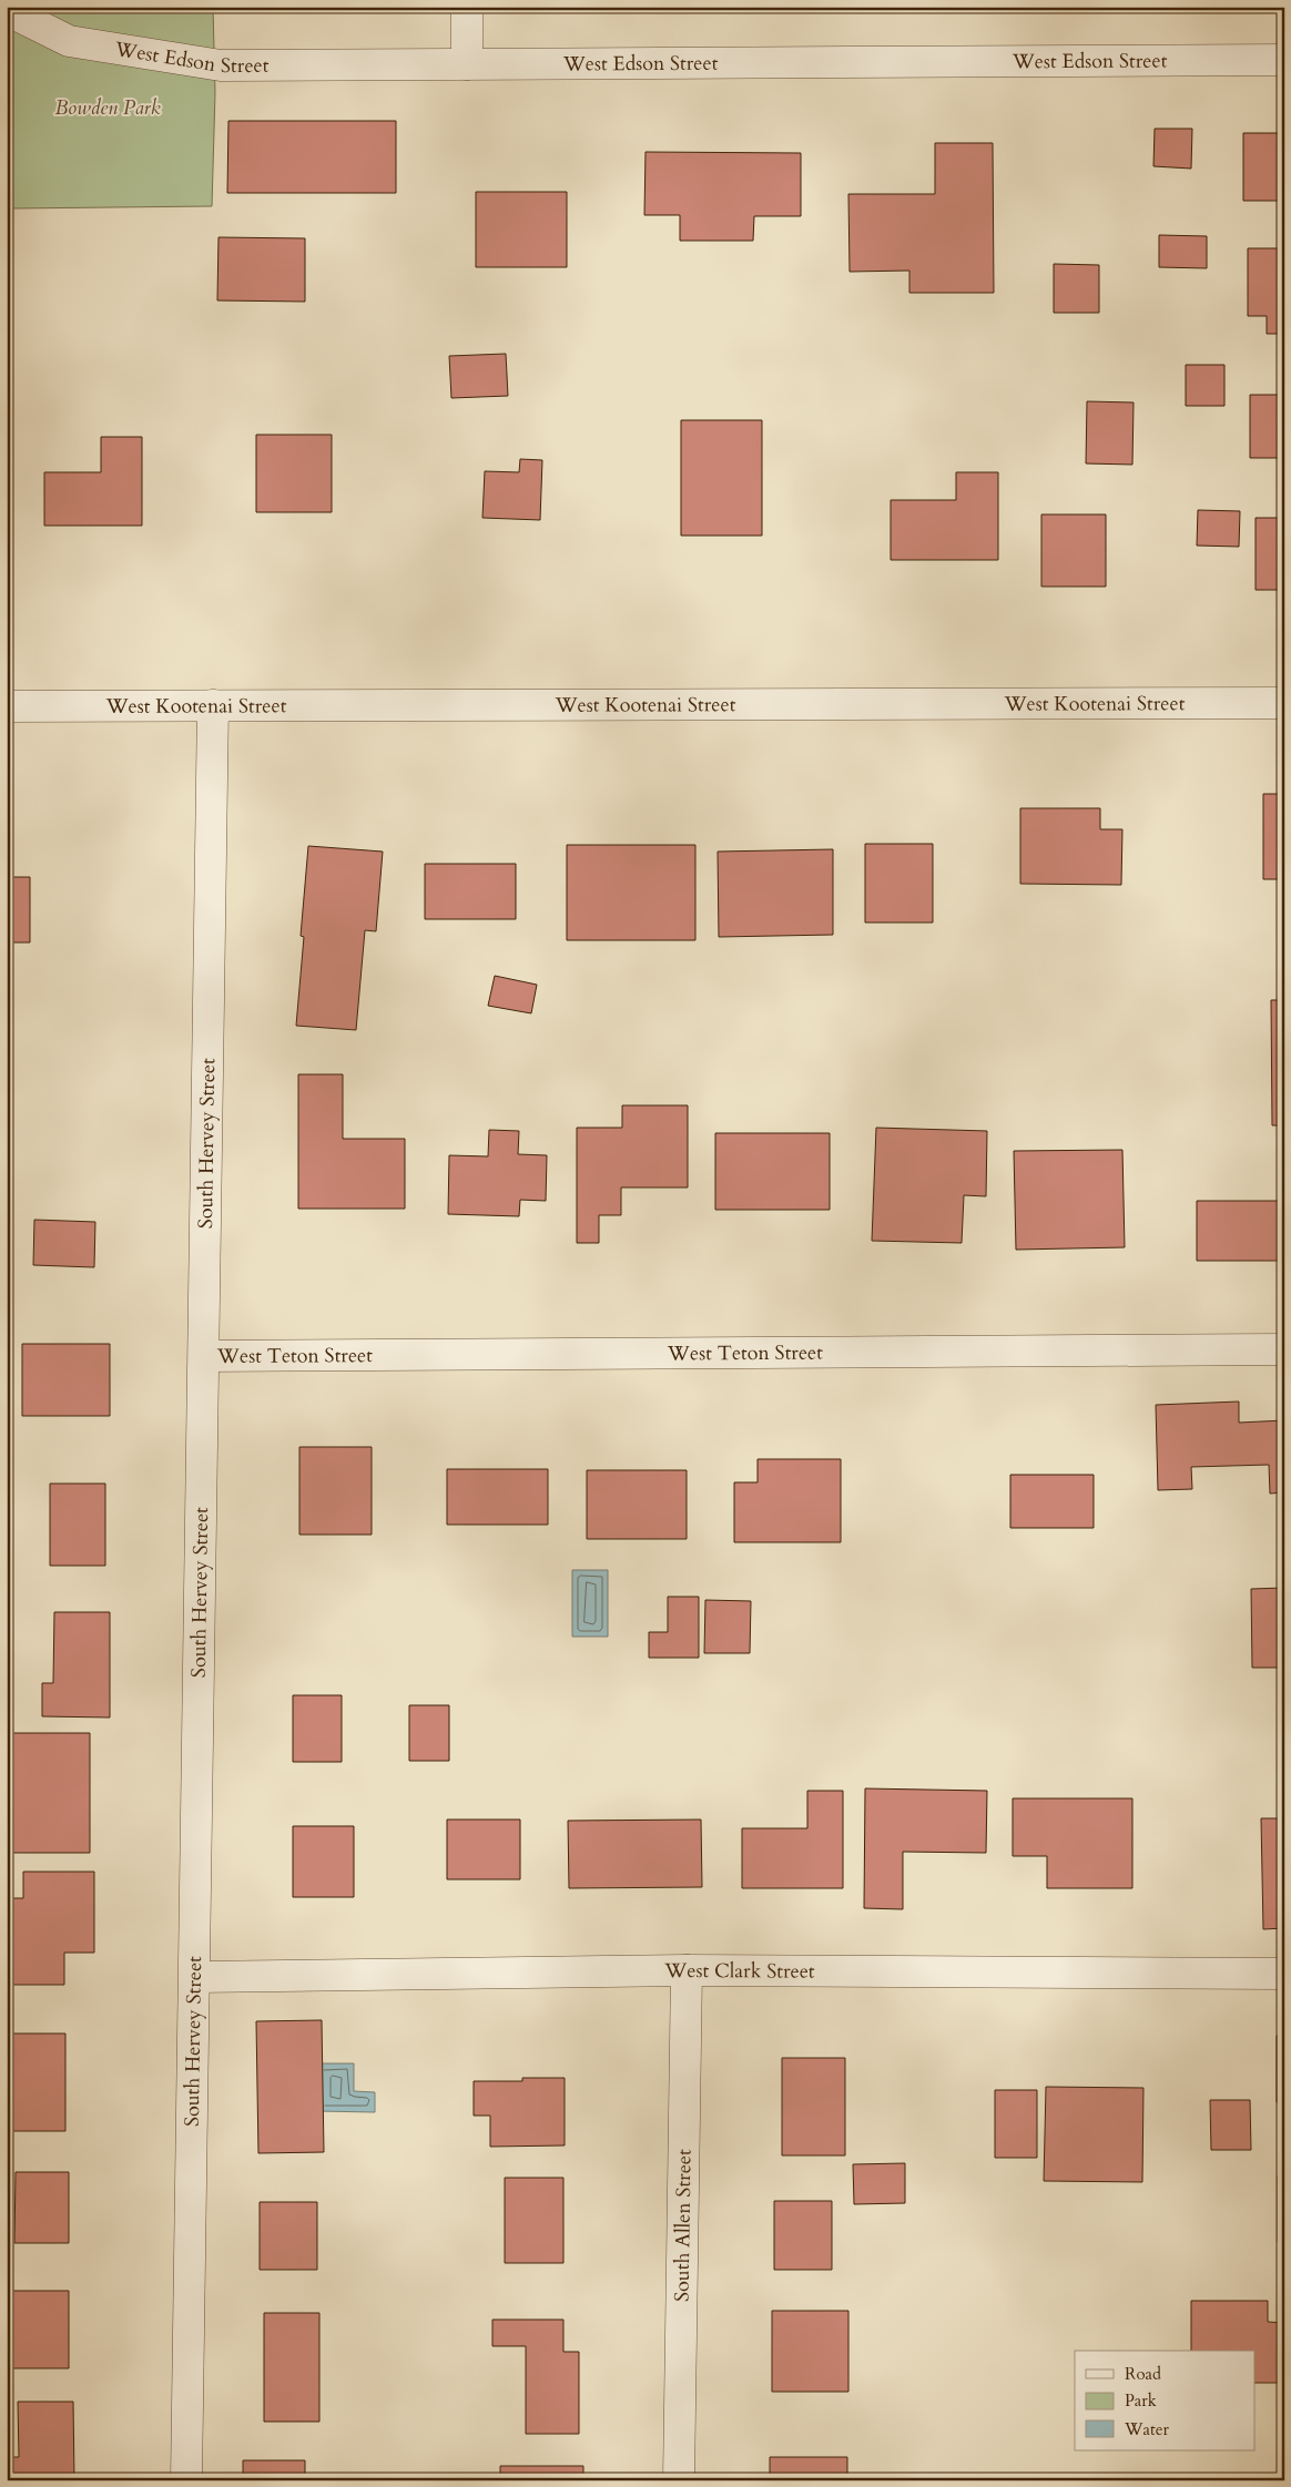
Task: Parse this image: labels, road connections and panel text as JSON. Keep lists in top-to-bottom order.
{
  "streets": {
    "street": [
      "West Edson Street",
      "West Kootenai Street",
      "South Hervey Street",
      "West Teton Street",
      "West Clark Street",
      "South Allen Street"
    ]
  },
  "crossings": [
    ["West Kootenai Street", "South Hervey Street"],
    ["South Hervey Street", "West Teton Street"],
    ["South Hervey Street", "West Clark Street"],
    ["West Clark Street", "South Allen Street"]
  ],
  "parks": ["Bowden Park"],
  "legend": ["Road", "Park", "Water"]
}
